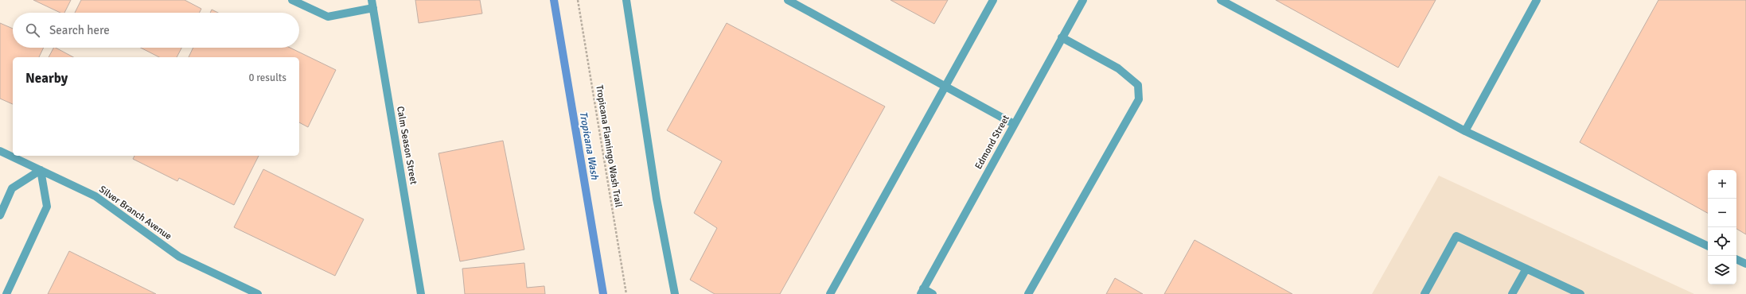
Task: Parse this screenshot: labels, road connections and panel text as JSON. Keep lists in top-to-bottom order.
{
  "streets": {
    "street": ["Edmond Street", "Calm Season Street", "Silver Branch Avenue"],
    "path": ["Tropicana Flamingo Wash Trail"]
  },
  "water": ["Tropicana Wash"],
  "page": {
    "search": "Search here",
    "heading": ["Nearby", "0 results"],
    "map_buttons": ["+", "−"]
  }
}
